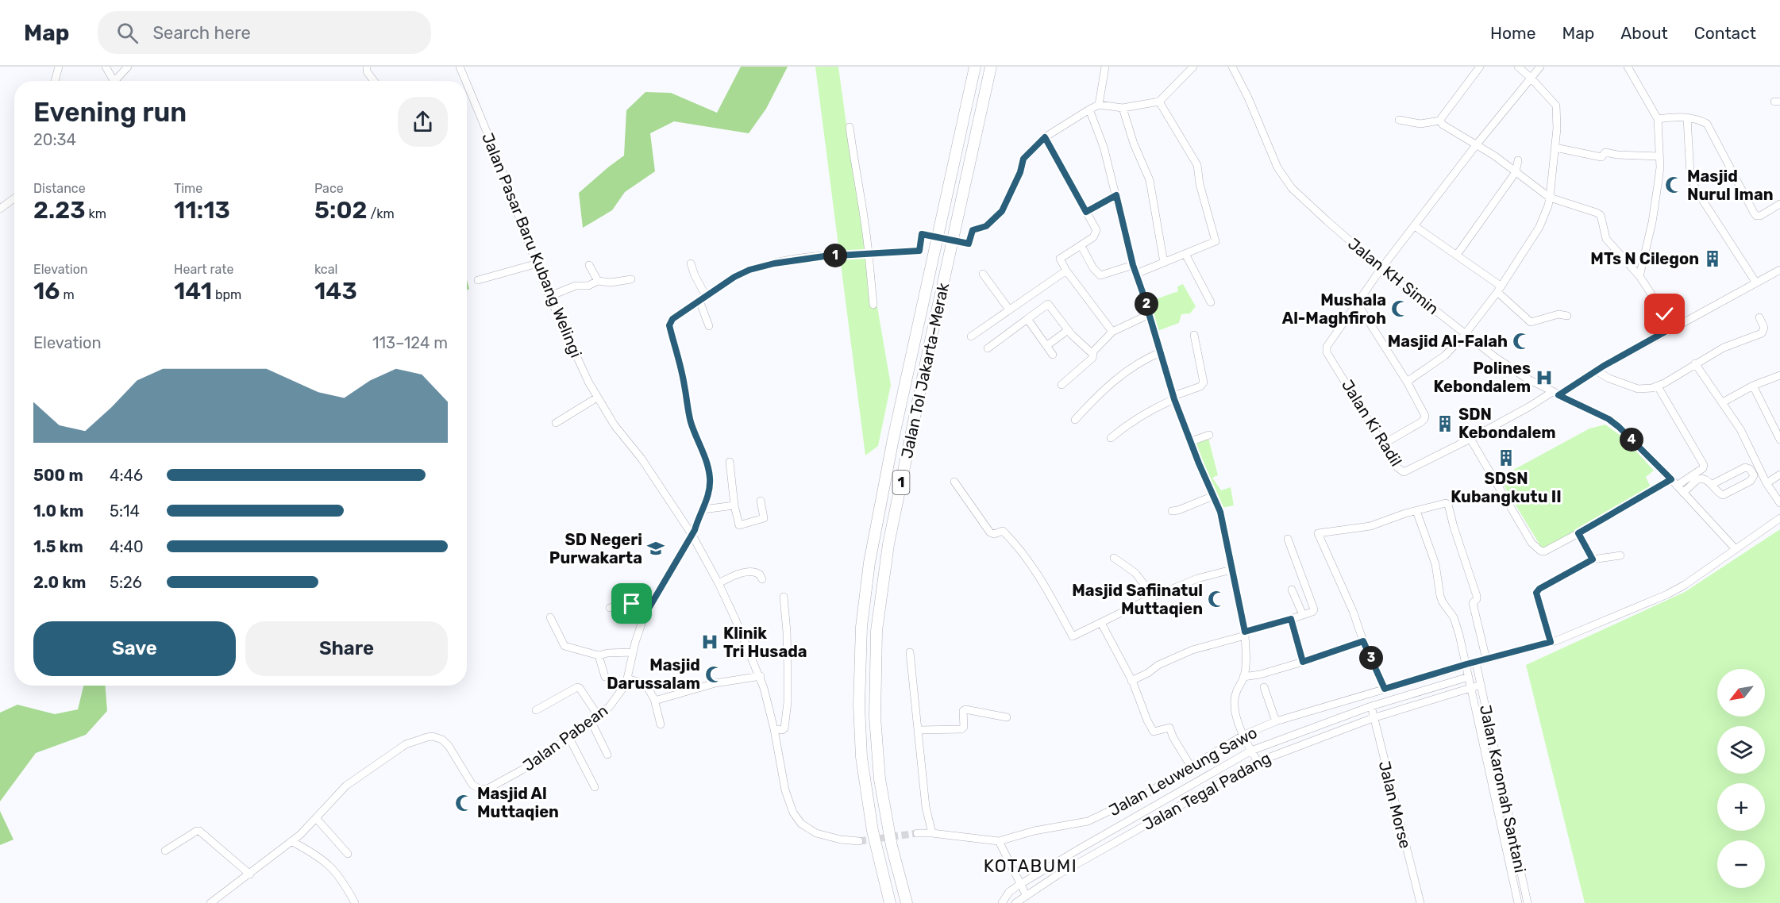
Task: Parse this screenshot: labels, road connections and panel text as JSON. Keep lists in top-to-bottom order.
{
  "streets": {
    "highway": ["Jalan Tol Jakarta–Merak", "1"],
    "street": [
      "Jalan Pasar Baru Kubang Welingi",
      "Jalan KH Simin",
      "Jalan Ki Radil",
      "Jalan Pabean",
      "Jalan Leuweung Sawo",
      "Jalan Karomah Santani",
      "Jalan Tegal Padang",
      "Jalan Morse"
    ]
  },
  "crossings": [
    ["Jalan Pasar Baru Kubang Welingi", "Jalan Pabean"],
    ["Jalan KH Simin", "Jalan Ki Radil"],
    ["Jalan KH Simin", "Jalan Leuweung Sawo"],
    ["Jalan Leuweung Sawo", "Jalan Karomah Santani"],
    ["Jalan Karomah Santani", "Jalan Tegal Padang"],
    ["Jalan Tegal Padang", "Jalan Morse"]
  ],
  "districts": ["KOTABUMI"],
  "places": {
    "mosque": [
      "Masjid Nurul Iman",
      "Mushala Al-Maghfiroh",
      "Masjid Al-Falah",
      "Masjid Safiinatul Muttaqien",
      "Masjid Darussalam",
      "Masjid Al Muttaqien"
    ],
    "building": ["MTs N Cilegon", "SDN Kebondalem", "SDSN Kubangkutu II"],
    "hospital": ["Polines Kebondalem", "Klinik Tri Husada"],
    "school or university": ["SD Negeri Purwakarta"]
  },
  "north": "bottom left",
  "page": {
    "header": "Map",
    "search": "Search here",
    "nav": [
      "Home",
      "Map",
      "About",
      "Contact"
    ],
    "heading": ["Evening run", "20:34"],
    "stats": [
      ["Distance", "2.23 km"],
      ["Time", "11:13"],
      ["Pace", "5:02 /km"],
      ["Elevation", "16 m"],
      ["Heart rate", "141 bpm"],
      ["kcal", "143"]
    ],
    "pins": [
      "1",
      "2",
      "4",
      "3"
    ],
    "chart": ["Elevation", "113–124 m"],
    "list": [
      {
        "name": "500 m",
        "note": "4:46"
      },
      {
        "name": "1.0 km",
        "note": "5:14"
      },
      {
        "name": "1.5 km",
        "note": "4:40"
      },
      {
        "name": "2.0 km",
        "note": "5:26"
      }
    ],
    "buttons": ["Save", "Share"],
    "map_buttons": ["+", "−"]
  }
}
